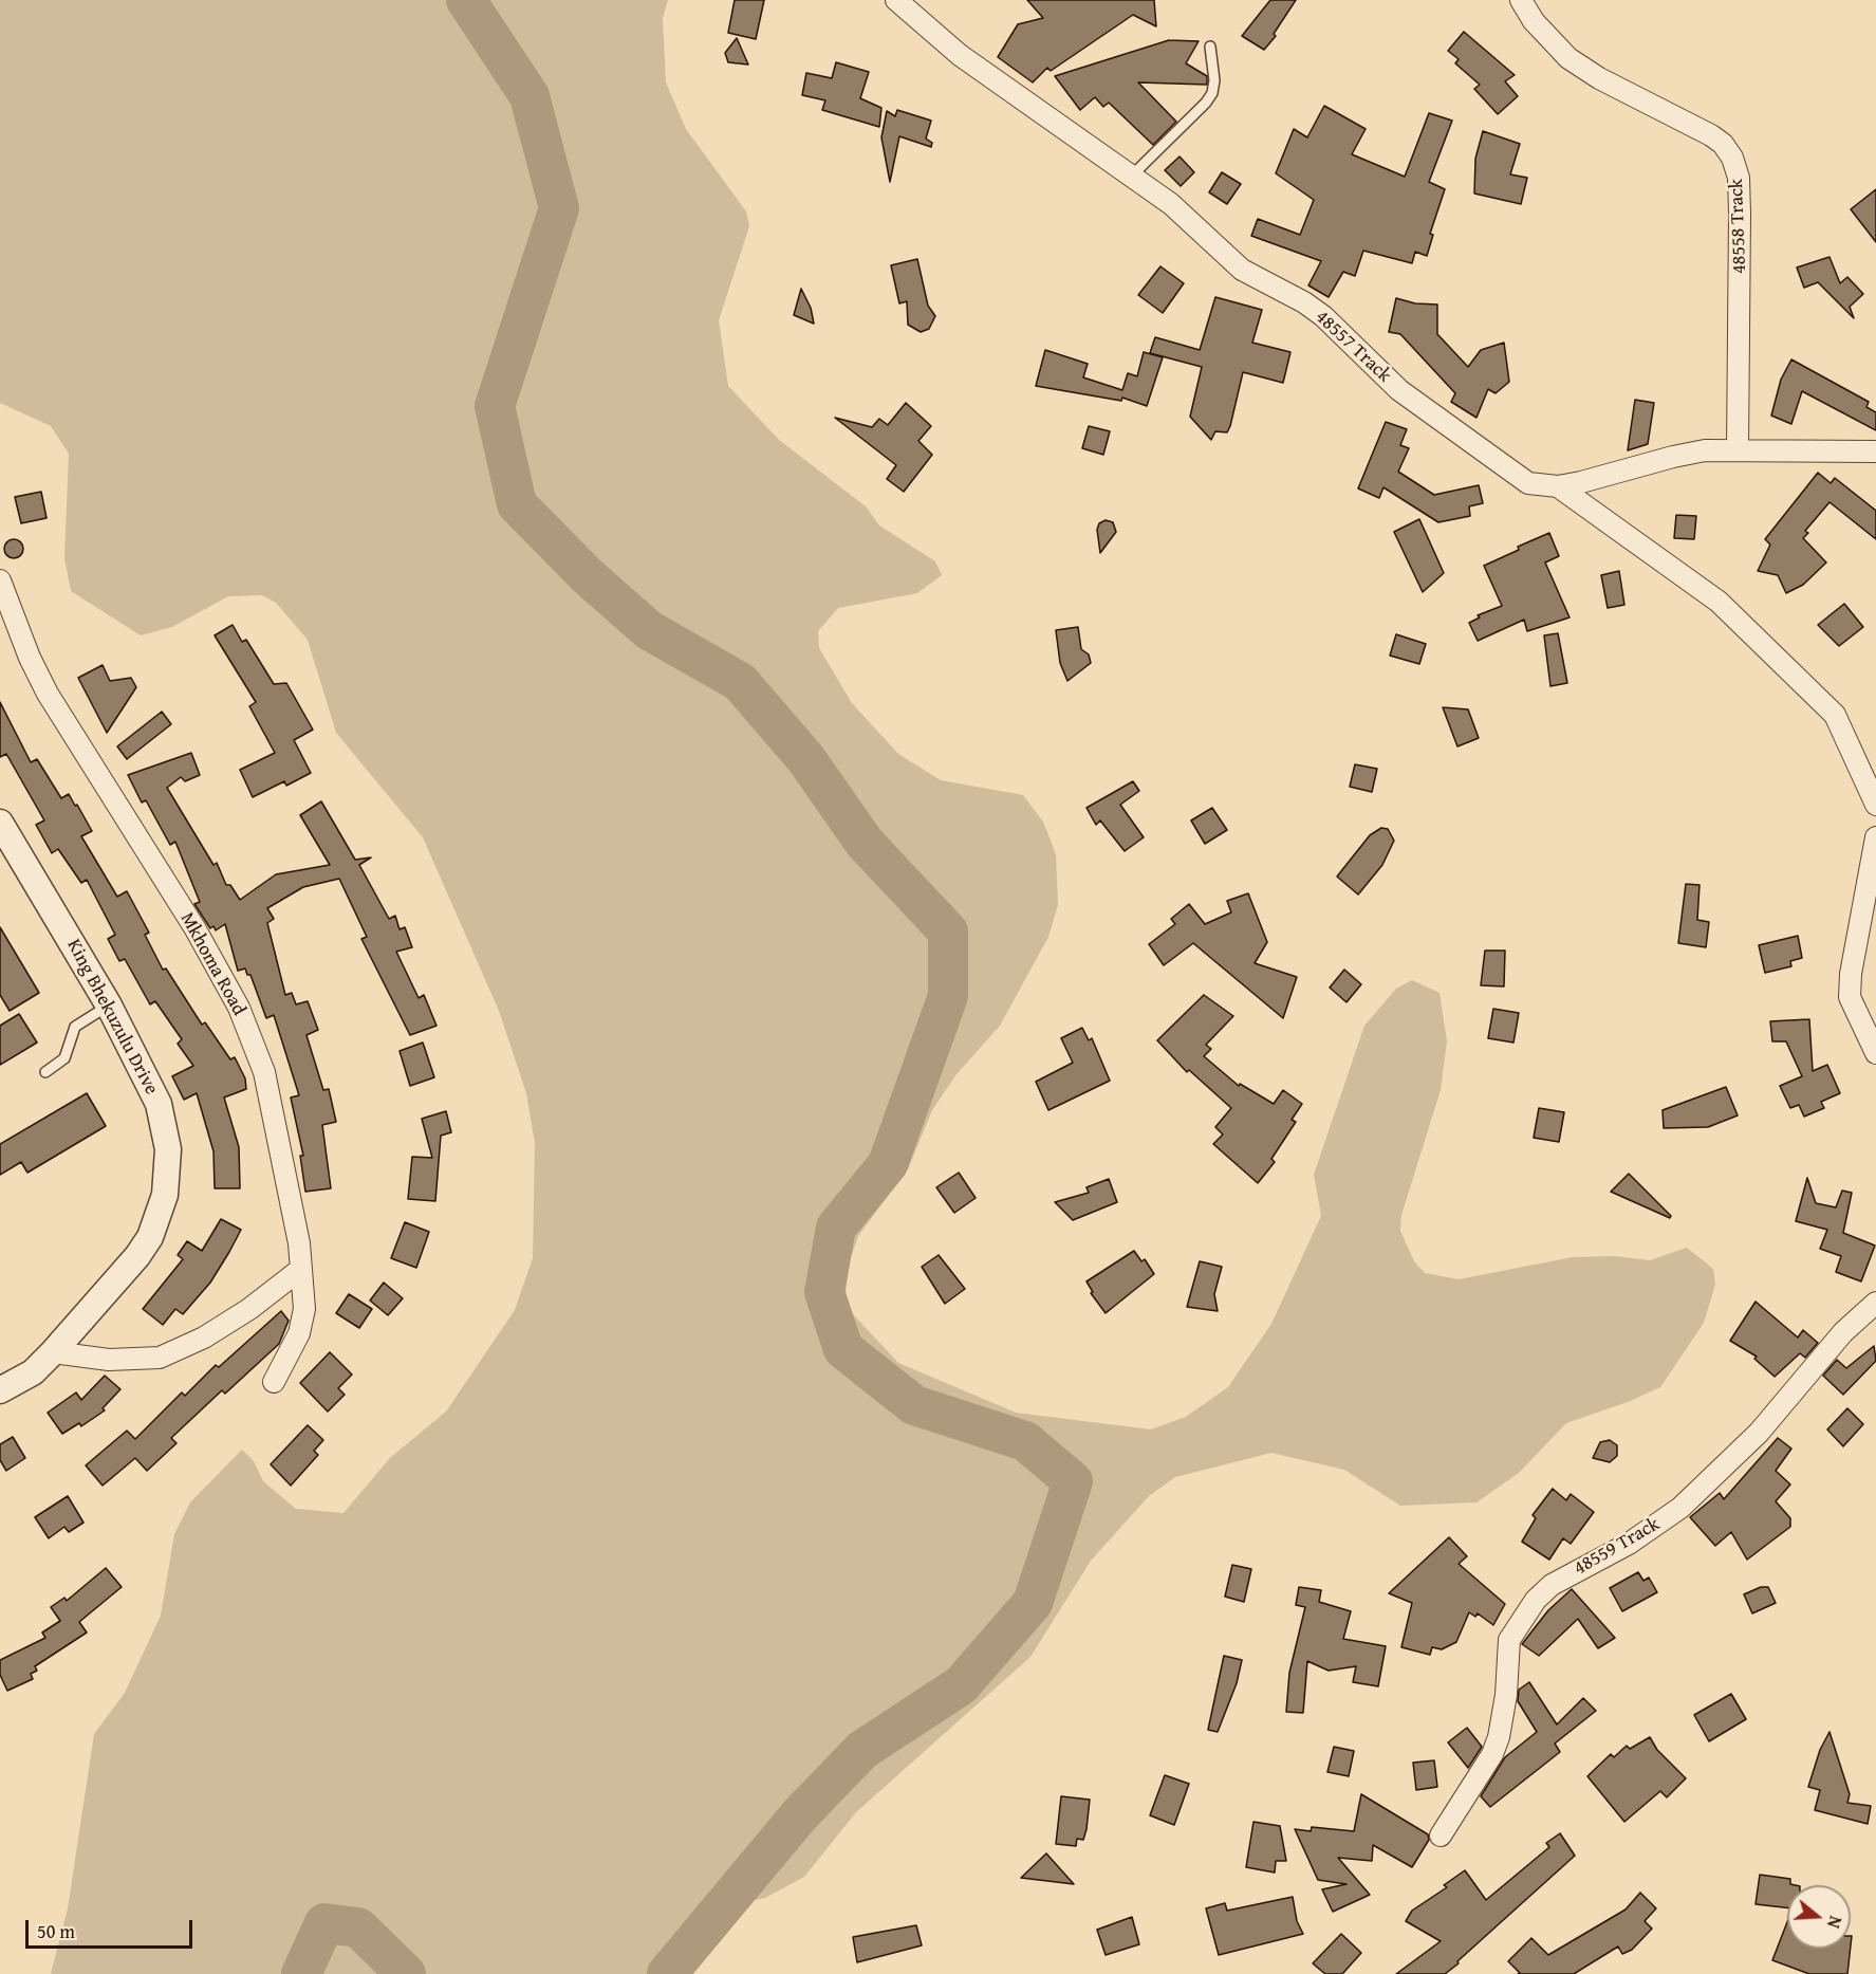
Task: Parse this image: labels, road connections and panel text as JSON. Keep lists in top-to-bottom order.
{
  "streets": {
    "street": [
      "48558 Track",
      "48557 Track",
      "Mkhoma Road",
      "King Bhekuzulu Drive",
      "48559 Track"
    ]
  },
  "crossings": [
    ["48558 Track", "48557 Track"]
  ],
  "scale_bar": "50 m",
  "north": "right"
}
